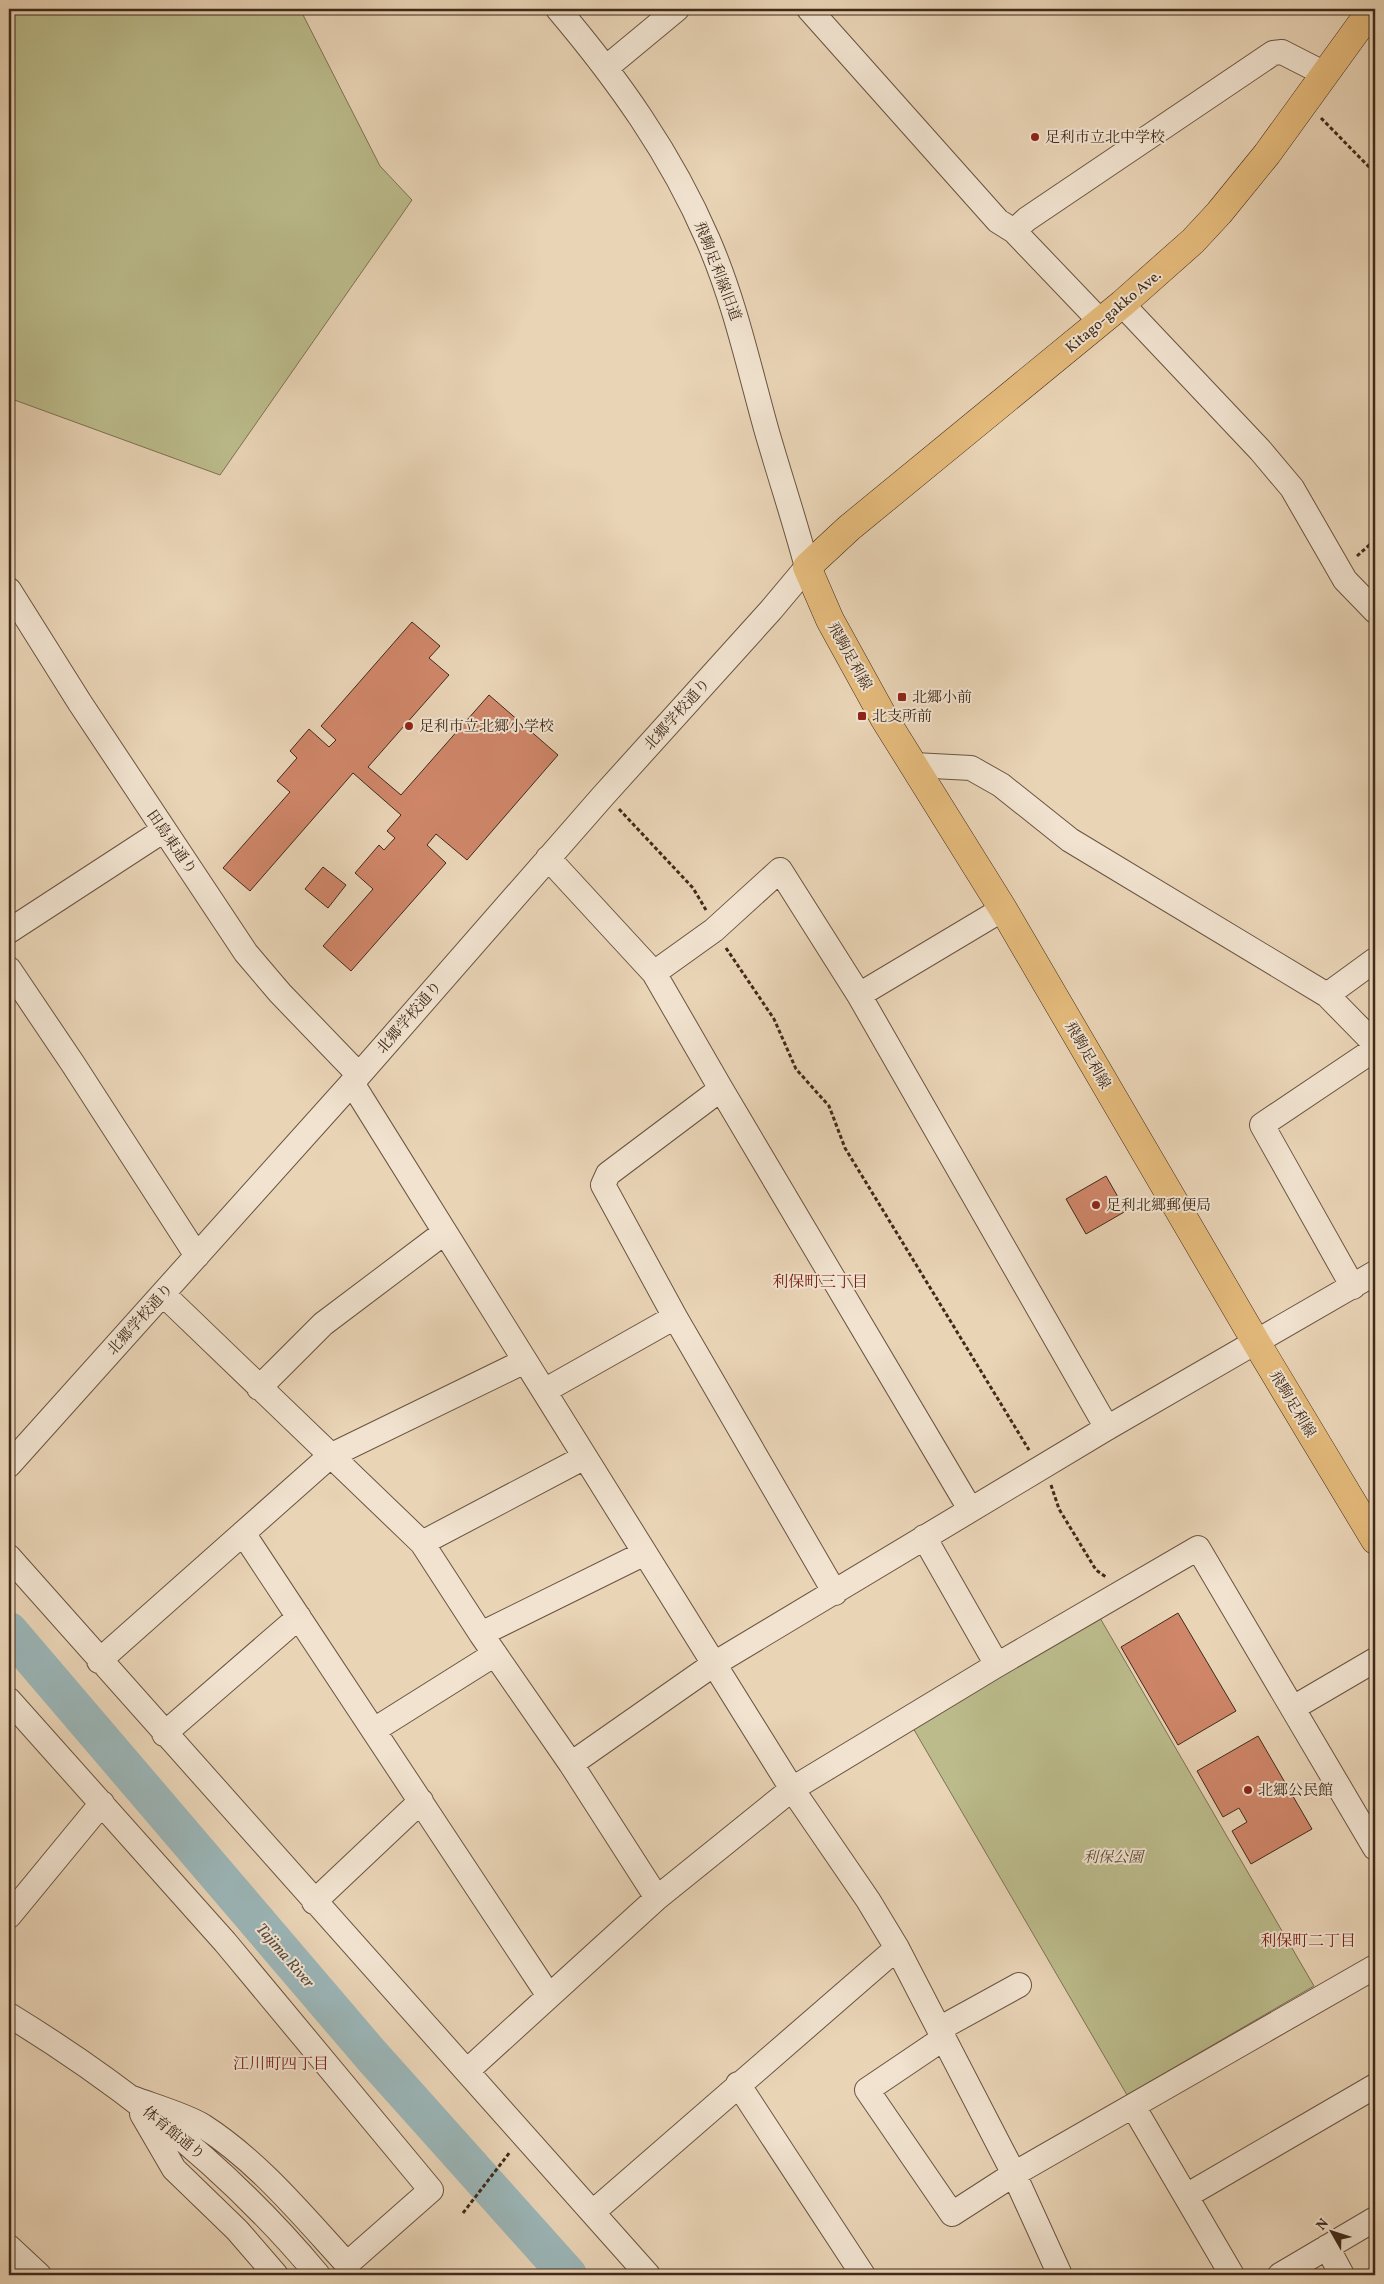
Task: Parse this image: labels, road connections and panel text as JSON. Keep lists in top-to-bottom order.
{
  "streets": {
    "main road": ["Kitago-gakko Ave.", "飛駒足利線"],
    "street": [
      "飛駒足利線旧道",
      "北郷学校通り",
      "田島東通り",
      "体育館通り"
    ]
  },
  "crossings": [
    ["飛駒足利線旧道", "Kitago-gakko Ave."],
    ["飛駒足利線旧道", "飛駒足利線"],
    ["飛駒足利線旧道", "北郷学校通り"],
    ["Kitago-gakko Ave.", "飛駒足利線"],
    ["Kitago-gakko Ave.", "北郷学校通り"],
    ["飛駒足利線", "北郷学校通り"],
    ["北郷学校通り", "田島東通り"]
  ],
  "districts": ["利保町三丁目", "利保町二丁目", "江川町四丁目"],
  "water": ["Tajima River"],
  "parks": ["利保公園"],
  "places": {
    "other": [
      "足利市立北中学校",
      "足利市立北郷小学校",
      "足利北郷郵便局",
      "北郷公民館"
    ],
    "transit": ["北郷小前", "北支所前"]
  },
  "north": "top left"
}
